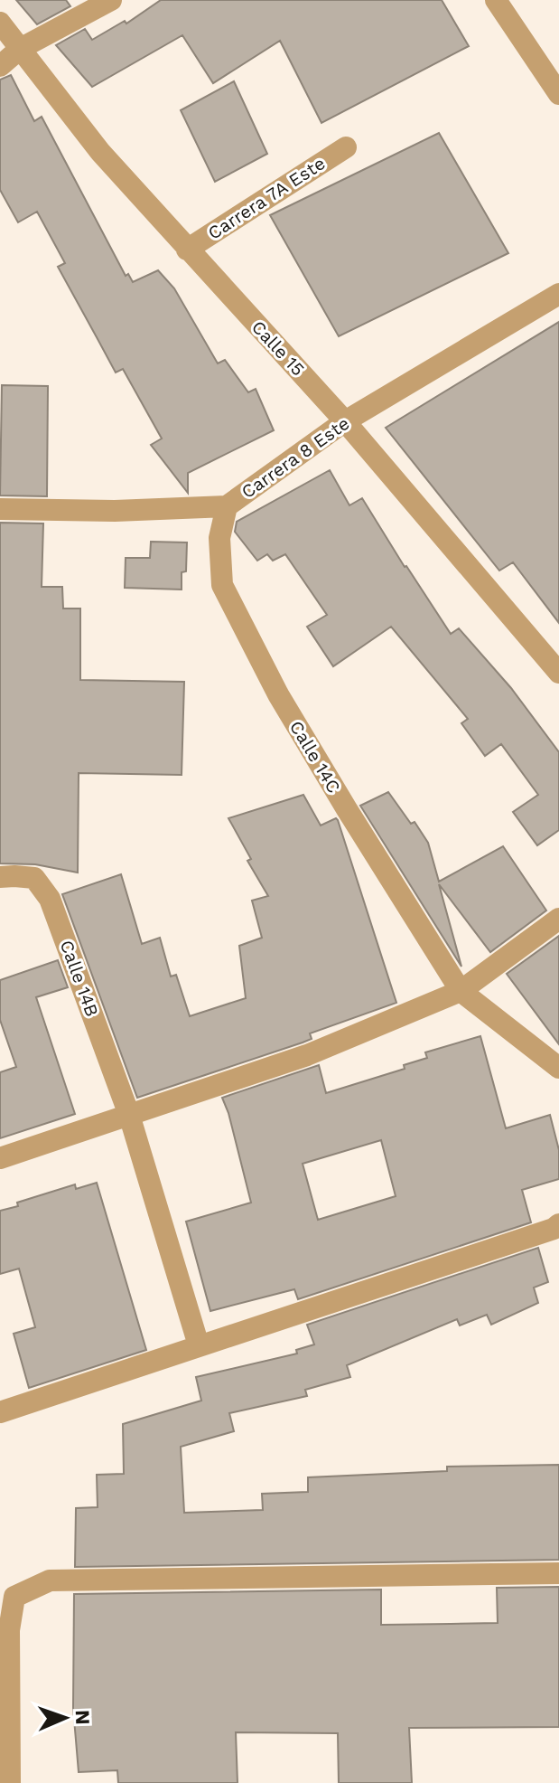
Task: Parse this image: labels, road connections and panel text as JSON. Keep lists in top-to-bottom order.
{
  "streets": {
    "street": [
      "Carrera 7A Este",
      "Calle 15",
      "Carrera 8 Este",
      "Calle 14C",
      "Calle 14B"
    ]
  },
  "crossings": [
    ["Carrera 7A Este", "Calle 15"],
    ["Calle 15", "Carrera 8 Este"],
    ["Carrera 8 Este", "Calle 14C"]
  ],
  "north": "right"
}
